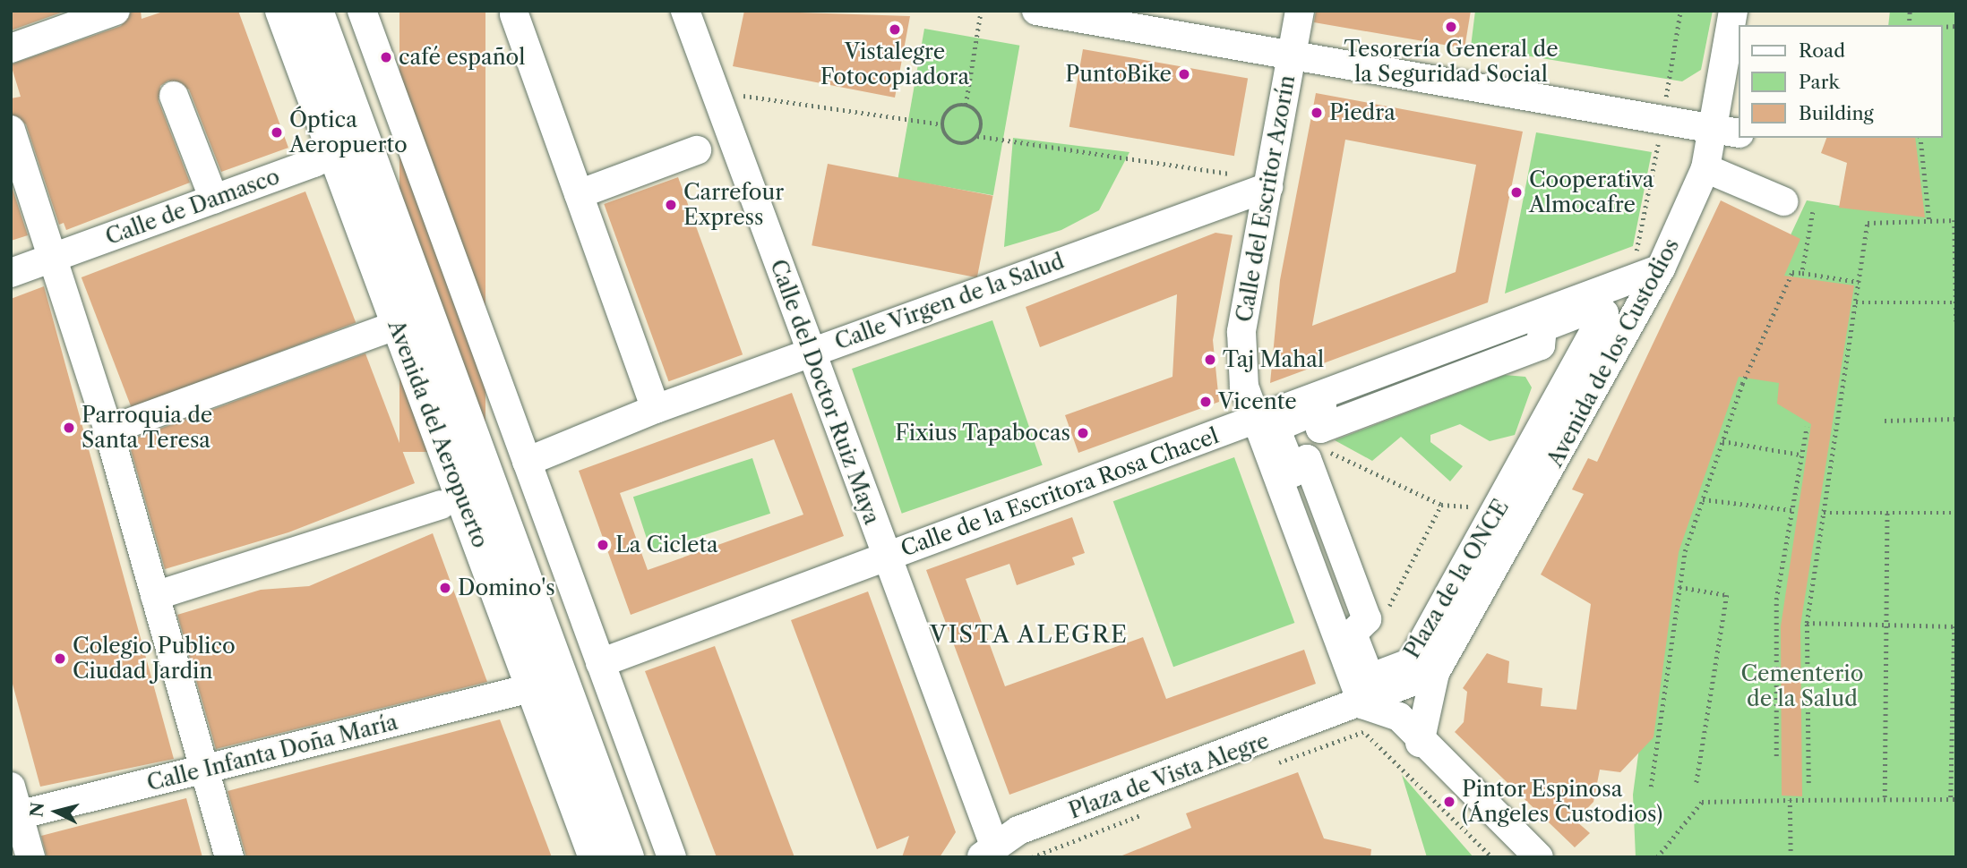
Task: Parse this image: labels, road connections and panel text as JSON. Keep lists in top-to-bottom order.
{
  "streets": {
    "main road": ["Avenida del Aeropuerto"],
    "street": [
      "Calle del Escritor Azorín",
      "Calle de Damasco",
      "Calle Virgen de la Salud",
      "Avenida de los Custodios",
      "Calle del Doctor Ruiz Maya",
      "Calle de la Escritora Rosa Chacel",
      "Plaza de la ONCE",
      "Calle Infanta Doña María",
      "Plaza de Vista Alegre"
    ]
  },
  "crossings": [
    ["Calle del Escritor Azorín", "Calle Virgen de la Salud"],
    ["Calle del Escritor Azorín", "Calle de la Escritora Rosa Chacel"],
    ["Calle del Escritor Azorín", "Plaza de Vista Alegre"],
    ["Calle de Damasco", "Avenida del Aeropuerto"],
    ["Calle Virgen de la Salud", "Calle del Doctor Ruiz Maya"],
    ["Avenida de los Custodios", "Calle de la Escritora Rosa Chacel"],
    ["Calle del Doctor Ruiz Maya", "Calle de la Escritora Rosa Chacel"],
    ["Calle del Doctor Ruiz Maya", "Plaza de Vista Alegre"],
    ["Avenida del Aeropuerto", "Calle Infanta Doña María"]
  ],
  "districts": ["VISTA ALEGRE"],
  "parks": ["Cementerio de la Salud"],
  "places": [
    "Tesorería General de la Seguridad Social",
    "Vistalegre Fotocopiadora",
    "café español",
    "PuntoBike",
    "Piedra",
    "Óptica Aeropuerto",
    "Cooperativa Almocafre",
    "Carrefour Express",
    "Taj Mahal",
    "Vicente",
    "Parroquia de Santa Teresa",
    "Fixius Tapabocas",
    "La Cicleta",
    "Domino's",
    "Colegio Publico Ciudad Jardin",
    "Pintor Espinosa (Ángeles Custodios)"
  ],
  "legend": ["Road", "Park", "Building"],
  "north": "left"
}
